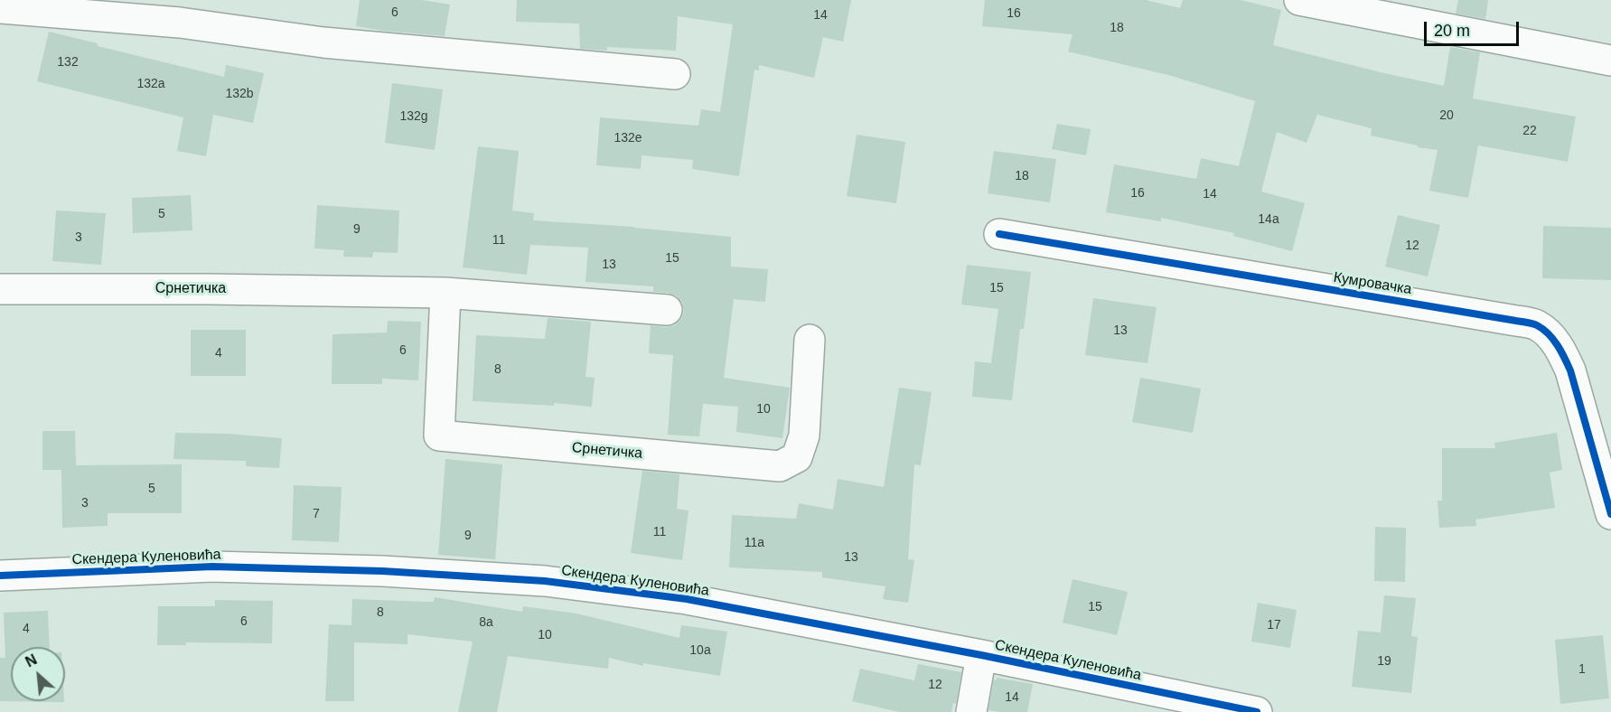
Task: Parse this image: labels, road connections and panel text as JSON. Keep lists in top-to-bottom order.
{
  "streets": {
    "street": ["Кумровачка", "Срнетичка", "Скендера Куленовића"]
  },
  "house_numbers": [
    "6",
    "16",
    "14",
    "18",
    "132",
    "132a",
    "132b",
    "20",
    "132g",
    "22",
    "132e",
    "18",
    "16",
    "14",
    "5",
    "14a",
    "9",
    "3",
    "11",
    "12",
    "15",
    "13",
    "15",
    "13",
    "6",
    "4",
    "8",
    "10",
    "5",
    "3",
    "7",
    "11",
    "9",
    "11a",
    "13",
    "15",
    "8",
    "6",
    "8a",
    "17",
    "4",
    "10",
    "10a",
    "19",
    "1",
    "12",
    "14"
  ],
  "scale_bar": "20 m",
  "north": "top left"
}
